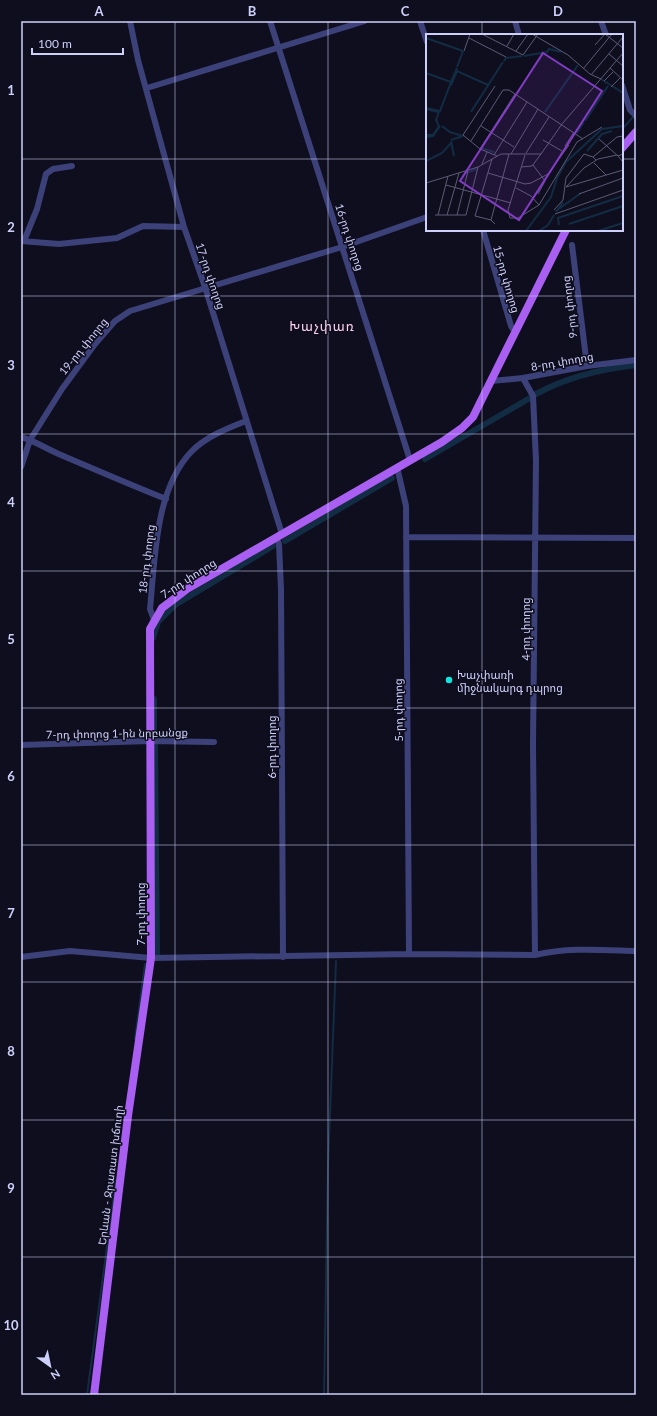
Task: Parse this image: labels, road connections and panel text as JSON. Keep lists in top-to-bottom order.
{
  "streets": {
    "main road": ["7-րդ փողոց", "Երևան - Ջրառատ խճուղի"],
    "street": [
      "16-րդ փողոց",
      "17-րդ փողոց",
      "15-րդ փողոց",
      "9-րդ փողոց",
      "19-րդ փողոց",
      "8-րդ փողոց",
      "18-րդ փողոց",
      "4-րդ փողոց",
      "5-րդ փողոց",
      "7-րդ փողոց 1-ին նրբանցք",
      "6-րդ փողոց"
    ]
  },
  "crossings": [
    ["16-րդ փողոց", "19-րդ փողոց"],
    ["16-րդ փողոց", "7-րդ փողոց"],
    ["17-րդ փողոց", "19-րդ փողոց"],
    ["17-րդ փողոց", "18-րդ փողոց"],
    ["17-րդ փողոց", "7-րդ փողոց"],
    ["17-րդ փողոց", "6-րդ փողոց"],
    ["9-րդ փողոց", "8-րդ փողոց"],
    ["8-րդ փողոց", "7-րդ փողոց"],
    ["8-րդ փողոց", "4-րդ փողոց"],
    ["18-րդ փողոց", "7-րդ փողոց"],
    ["7-րդ փողոց", "5-րդ փողոց"],
    ["7-րդ փողոց", "7-րդ փողոց 1-ին նրբանցք"],
    ["7-րդ փողոց", "6-րդ փողոց"],
    ["7-րդ փողոց", "Երևան - Ջրառատ խճուղի"]
  ],
  "districts": ["Խաչփառ"],
  "places": ["Խաչփառի միջնակարգ դպրոց"],
  "scale_bar": "100 m",
  "north": "bottom right",
  "grid": {
    "columns": [
      "A",
      "B",
      "C",
      "D"
    ],
    "rows": [
      "1",
      "2",
      "3",
      "4",
      "5",
      "6",
      "7",
      "8",
      "9",
      "10"
    ]
  }
}
